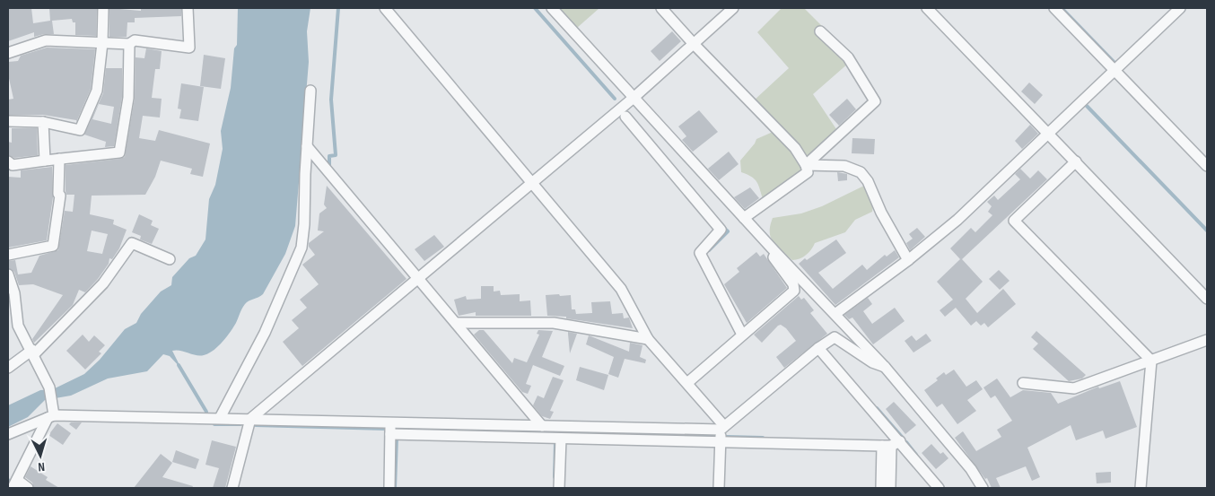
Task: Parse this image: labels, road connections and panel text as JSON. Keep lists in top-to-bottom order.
{
  "north": "bottom"
}
